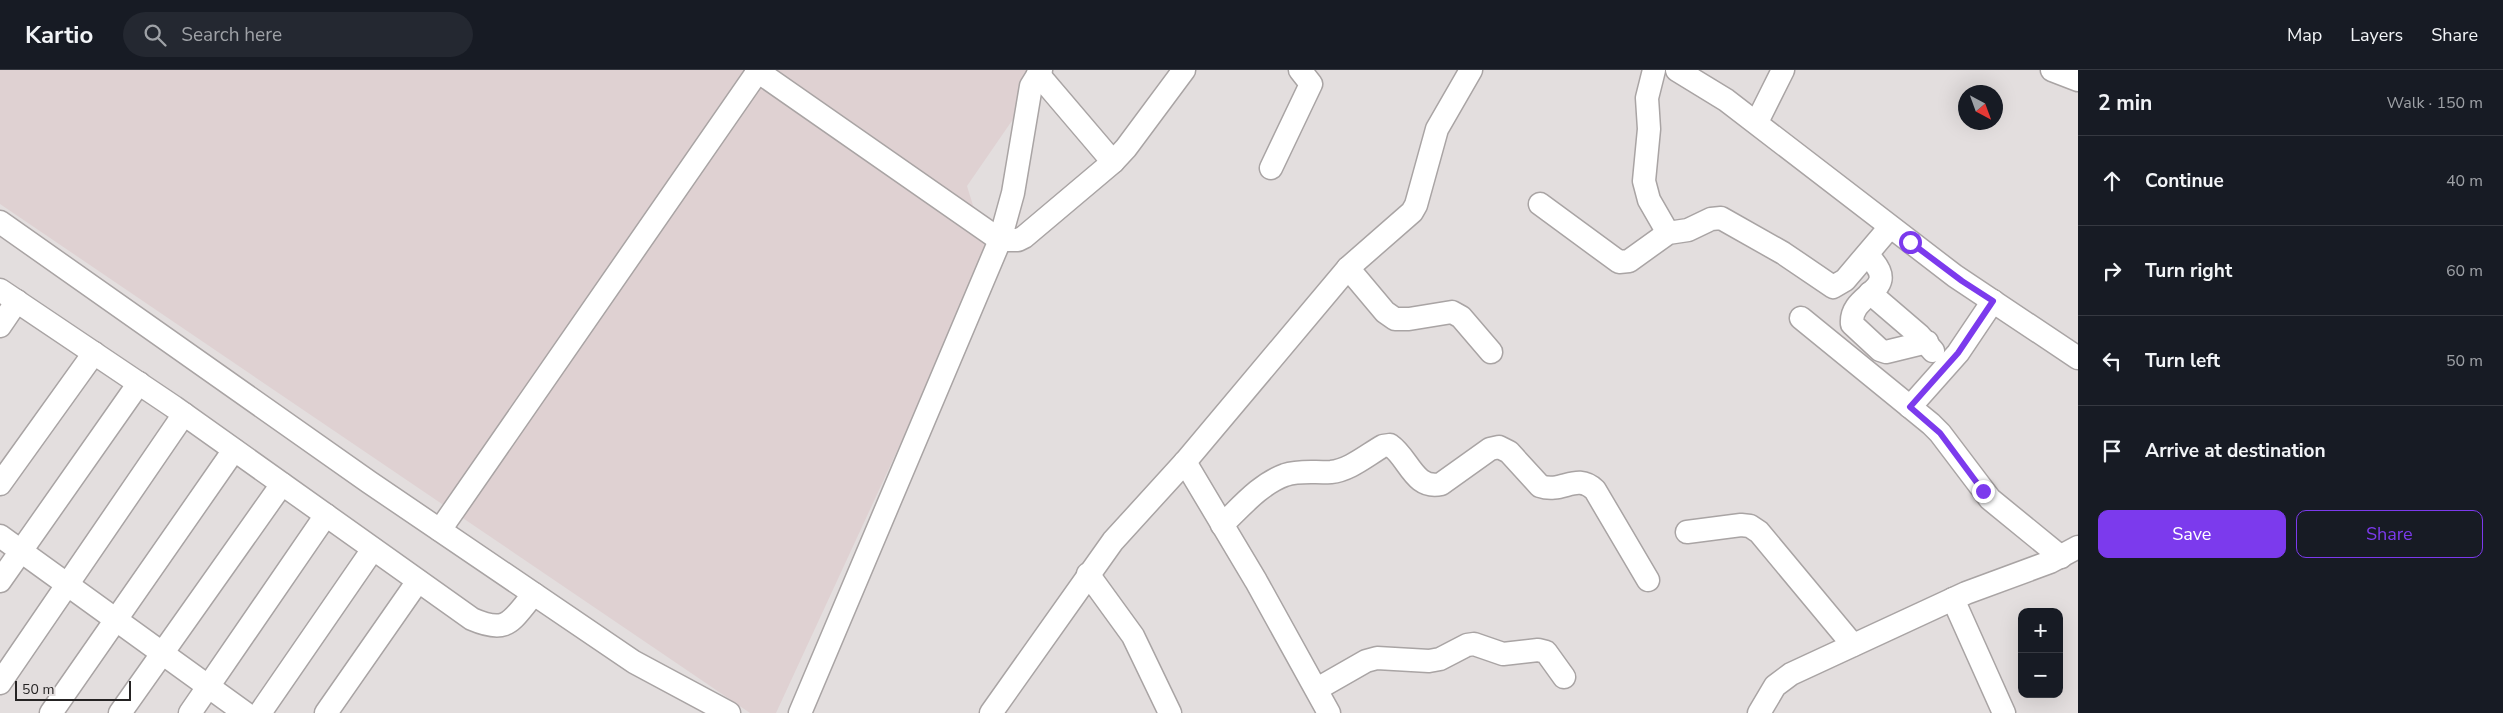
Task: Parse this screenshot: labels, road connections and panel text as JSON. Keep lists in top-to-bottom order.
{
  "scale_bar": "50 m",
  "north": "bottom right",
  "page": {
    "header": "Kartio",
    "search": "Search here",
    "nav": ["Map", "Layers", "Share"],
    "heading": ["2 min", "Walk · 150 m"],
    "list": [
      ["Continue", "40 m"],
      ["Turn right", "60 m"],
      ["Turn left", "50 m"],
      "Arrive at destination"
    ],
    "buttons": ["Save", "Share"],
    "map_buttons": ["+", "−"],
    "scale": "50 m"
  }
}
